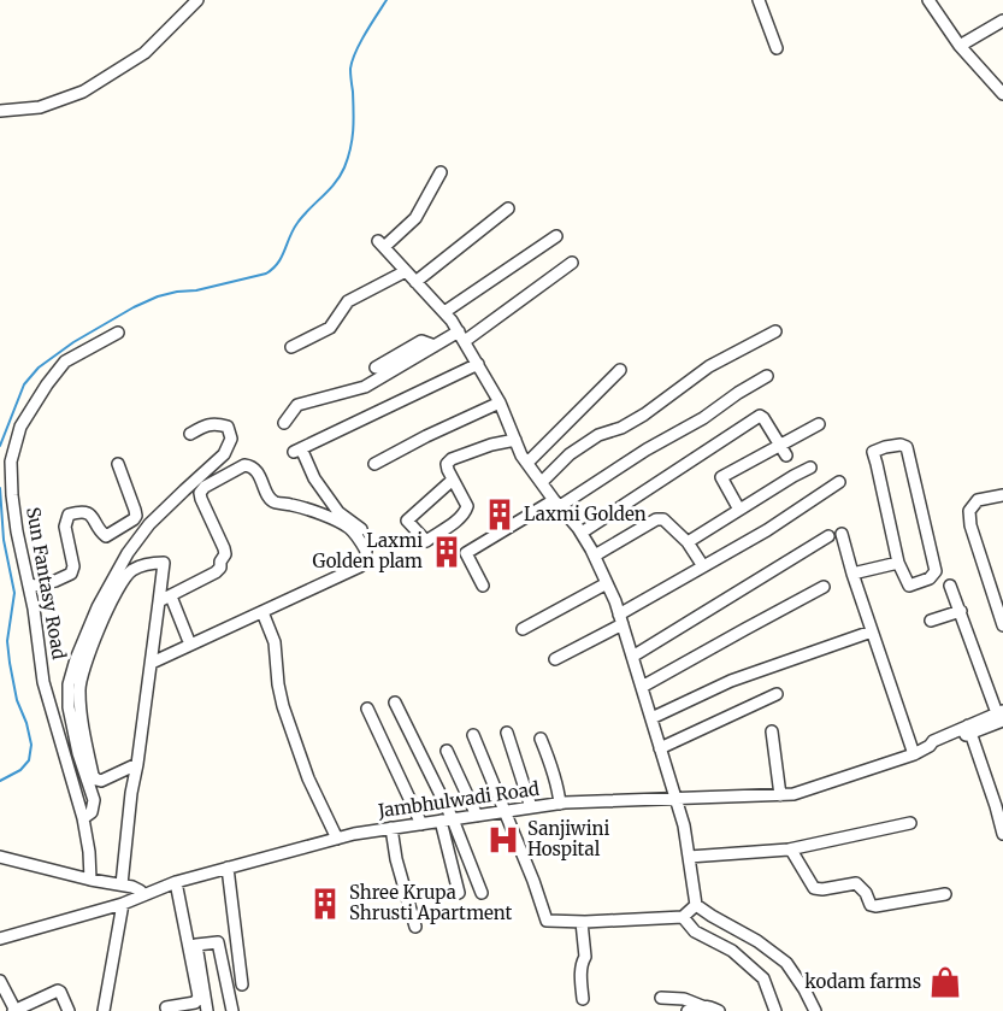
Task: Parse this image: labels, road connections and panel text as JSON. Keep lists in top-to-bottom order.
{
  "streets": {
    "street": ["Sun Fantasy Road", "Jambhulwadi Road"]
  },
  "places": {
    "building": ["Laxmi Golden", "Laxmi Golden plam", "Shree Krupa Shrusti Apartment"],
    "hospital": ["Sanjiwini Hospital"],
    "shop": ["kodam farms"]
  }
}
